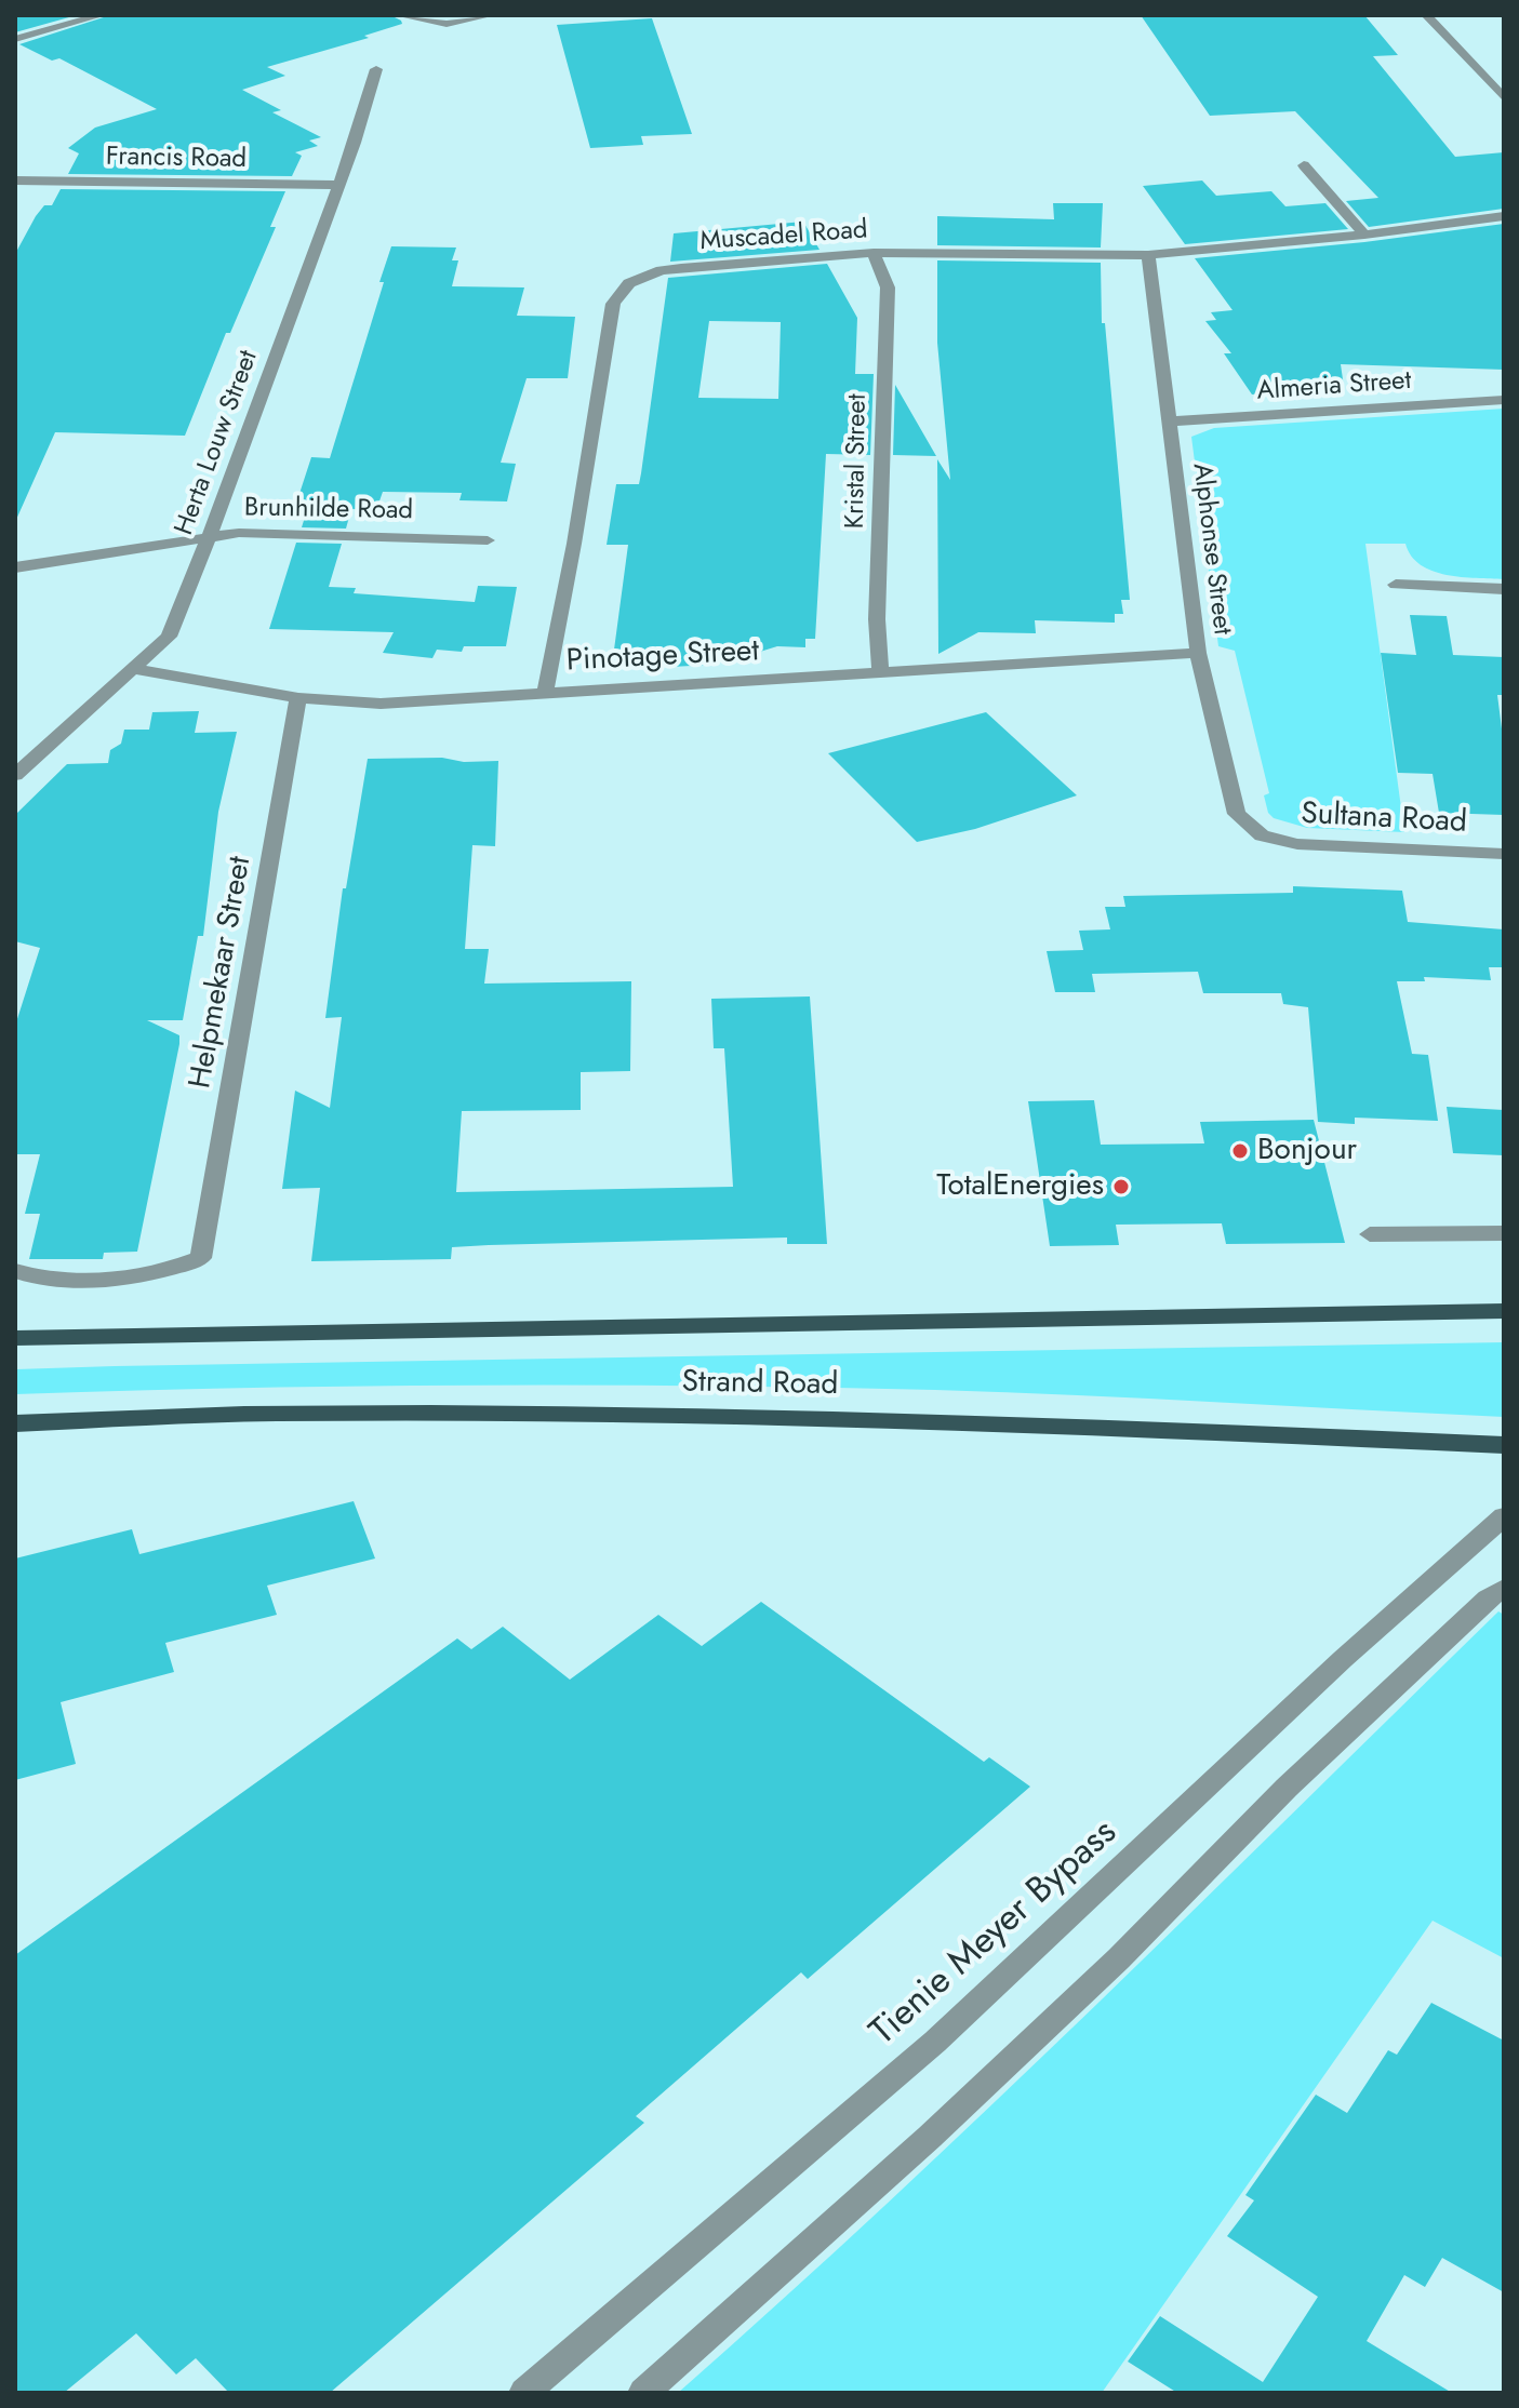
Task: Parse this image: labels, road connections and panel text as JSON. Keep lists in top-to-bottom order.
{
  "streets": {
    "main road": ["Strand Road"],
    "street": [
      "Francis Road",
      "Muscadel Road",
      "Almeria Street",
      "Herta Louw Street",
      "Kristal Street",
      "Brunhilde Road",
      "Alphonse Street",
      "Pinotage Street",
      "Sultana Road",
      "Helpmekaar Street",
      "Tienie Meyer Bypass"
    ]
  },
  "crossings": [
    ["Francis Road", "Herta Louw Street"],
    ["Muscadel Road", "Kristal Street"],
    ["Muscadel Road", "Alphonse Street"],
    ["Muscadel Road", "Pinotage Street"],
    ["Almeria Street", "Alphonse Street"],
    ["Herta Louw Street", "Brunhilde Road"],
    ["Herta Louw Street", "Pinotage Street"],
    ["Kristal Street", "Pinotage Street"],
    ["Alphonse Street", "Pinotage Street"],
    ["Alphonse Street", "Sultana Road"],
    ["Pinotage Street", "Helpmekaar Street"]
  ],
  "places": ["Bonjour", "TotalEnergies"]
}
